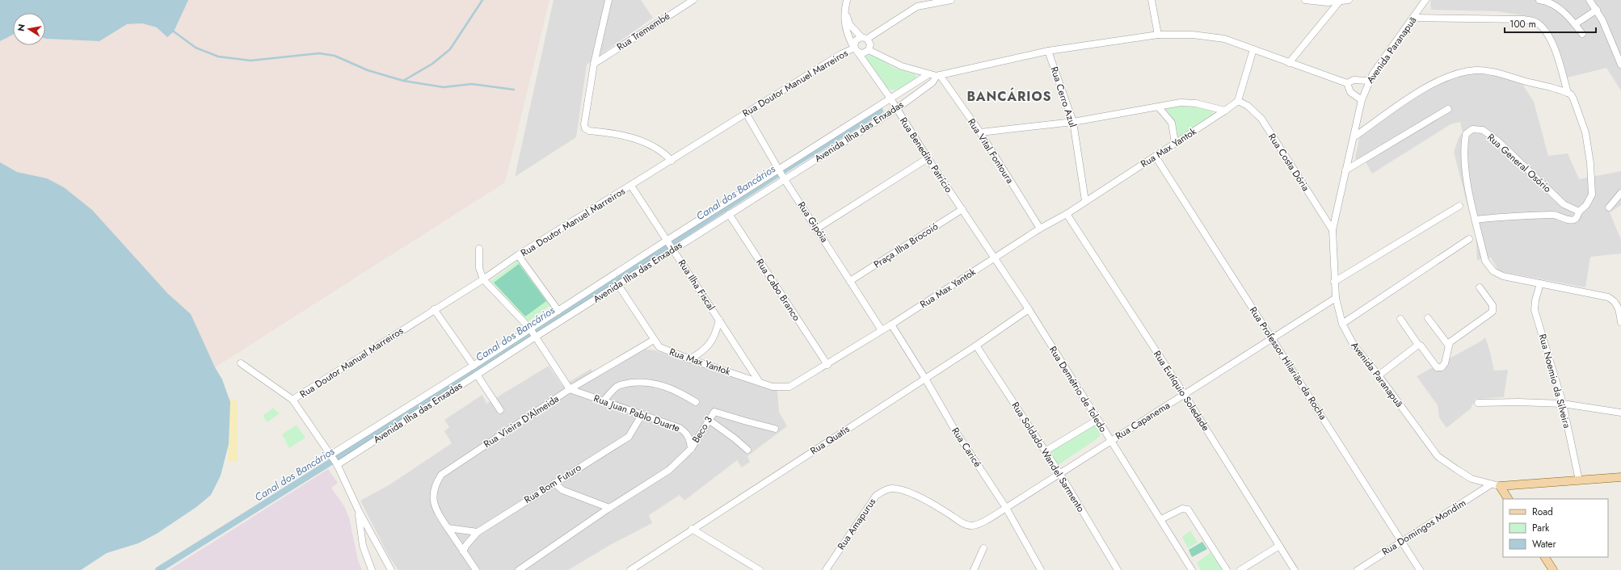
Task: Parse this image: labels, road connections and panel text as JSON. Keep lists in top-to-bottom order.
{
  "streets": {
    "main road": ["Avenida Paranapuã"],
    "street": [
      "Rua Tremembé",
      "Rua Doutor Manuel Marreiros",
      "Rua Cerro Azul",
      "Avenida Ilha das Enxadas",
      "Rua Max Yantok",
      "Rua Vital Fontoura",
      "Rua Benedito Patrício",
      "Rua Costa Dória",
      "Rua General Osório",
      "Rua Gipóia",
      "Praça Ilha Brocoió",
      "Rua Ilha Fiscal",
      "Rua Cabo Branco",
      "Rua Professor Hilarião da Rocha",
      "Rua Noemio da Silveira",
      "Rua Demétrio de Toledo",
      "Rua Eutíquio Soledade",
      "Rua Juan Pablo Duarte",
      "Rua Capanema",
      "Rua Vieira D'Almeida",
      "Beco 3",
      "Rua Quatís",
      "Rua Caricé",
      "Rua Soldado Wandel Sarmento",
      "Rua Bom Futuro",
      "Rua Amapurus",
      "Rua Domingos Mondim"
    ]
  },
  "crossings": [
    ["Avenida Paranapuã", "Rua Costa Dória"],
    ["Avenida Paranapuã", "Rua Noemio da Silveira"],
    ["Avenida Paranapuã", "Rua Capanema"],
    ["Avenida Paranapuã", "Rua Domingos Mondim"],
    ["Rua Doutor Manuel Marreiros", "Rua Benedito Patrício"],
    ["Rua Doutor Manuel Marreiros", "Rua Gipóia"],
    ["Rua Doutor Manuel Marreiros", "Rua Ilha Fiscal"],
    ["Rua Cerro Azul", "Rua Max Yantok"],
    ["Avenida Ilha das Enxadas", "Rua Max Yantok"],
    ["Avenida Ilha das Enxadas", "Rua Vital Fontoura"],
    ["Avenida Ilha das Enxadas", "Rua Benedito Patrício"],
    ["Avenida Ilha das Enxadas", "Rua Gipóia"],
    ["Avenida Ilha das Enxadas", "Rua Ilha Fiscal"],
    ["Avenida Ilha das Enxadas", "Rua Cabo Branco"],
    ["Rua Max Yantok", "Rua Vital Fontoura"],
    ["Rua Max Yantok", "Rua Benedito Patrício"],
    ["Rua Max Yantok", "Rua Costa Dória"],
    ["Rua Max Yantok", "Rua Gipóia"],
    ["Rua Max Yantok", "Rua Ilha Fiscal"],
    ["Rua Max Yantok", "Rua Cabo Branco"],
    ["Rua Max Yantok", "Rua Professor Hilarião da Rocha"],
    ["Rua Max Yantok", "Rua Demétrio de Toledo"],
    ["Rua Max Yantok", "Rua Eutíquio Soledade"],
    ["Rua Max Yantok", "Rua Vieira D'Almeida"],
    ["Rua Max Yantok", "Rua Caricé"],
    ["Rua Benedito Patrício", "Praça Ilha Brocoió"],
    ["Rua Benedito Patrício", "Rua Demétrio de Toledo"],
    ["Rua Gipóia", "Praça Ilha Brocoió"],
    ["Rua Professor Hilarião da Rocha", "Rua Capanema"],
    ["Rua Professor Hilarião da Rocha", "Rua Domingos Mondim"],
    ["Rua Demétrio de Toledo", "Rua Capanema"],
    ["Rua Demétrio de Toledo", "Rua Quatís"],
    ["Rua Eutíquio Soledade", "Rua Capanema"],
    ["Rua Juan Pablo Duarte", "Rua Vieira D'Almeida"],
    ["Rua Juan Pablo Duarte", "Beco 3"],
    ["Rua Juan Pablo Duarte", "Rua Bom Futuro"],
    ["Rua Capanema", "Rua Caricé"],
    ["Rua Capanema", "Rua Soldado Wandel Sarmento"],
    ["Rua Capanema", "Rua Amapurus"],
    ["Rua Vieira D'Almeida", "Rua Bom Futuro"],
    ["Rua Quatís", "Rua Caricé"],
    ["Rua Quatís", "Rua Soldado Wandel Sarmento"]
  ],
  "districts": ["BANCÁRIOS"],
  "water": ["Canal dos Bancários"],
  "legend": ["Road", "Park", "Water"],
  "scale_bar": "100 m",
  "north": "left"
}
